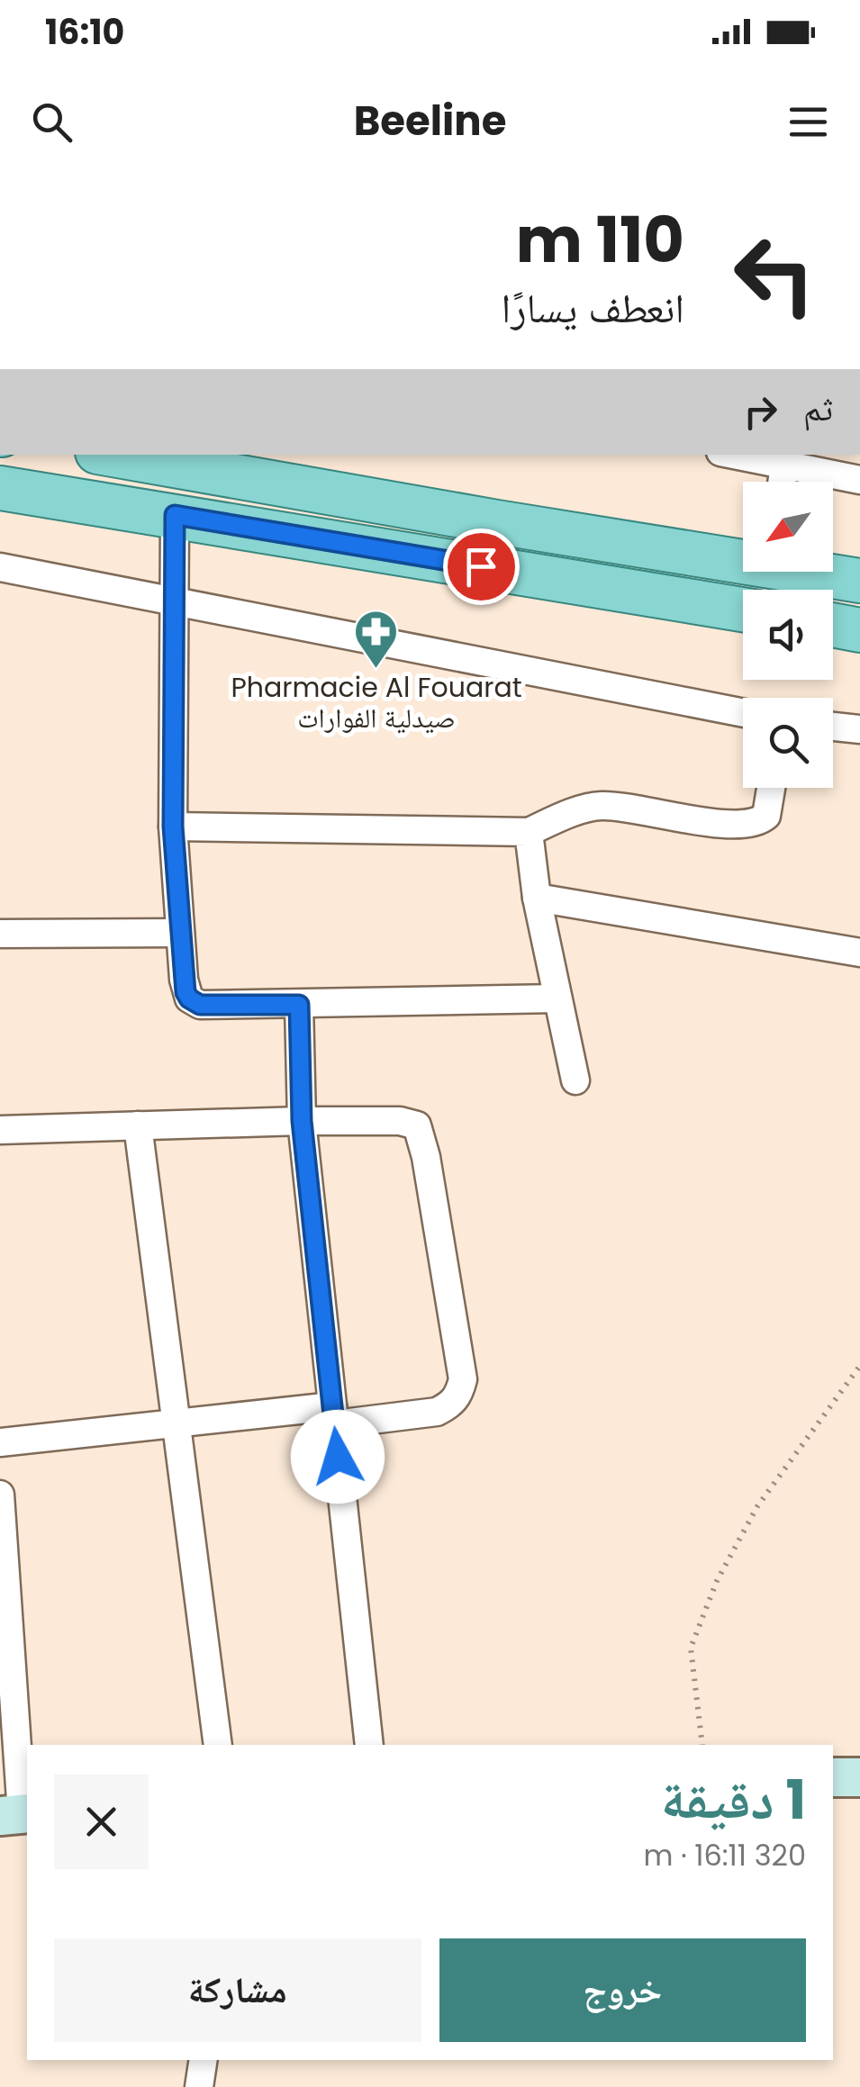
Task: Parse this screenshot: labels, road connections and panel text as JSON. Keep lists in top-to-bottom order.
{
  "places": {
    "pharmacy": ["Pharmacie Al Fouarat صيدلية الفوارات"]
  },
  "north": "bottom left",
  "page": {
    "status": "16:10",
    "header": "Beeline",
    "turn": ["110 m", "انعطف يسارًا"],
    "then": "ثم",
    "heading": ["1 دقيقة", "320 m · 16:11"],
    "buttons": ["خروج", "مشاركة"]
  }
}
